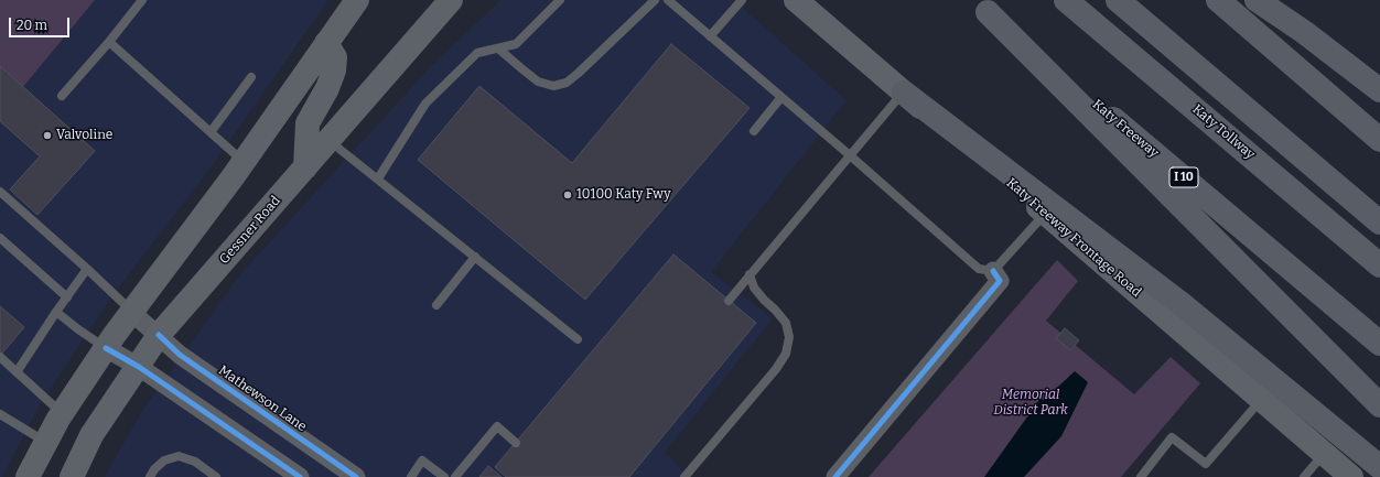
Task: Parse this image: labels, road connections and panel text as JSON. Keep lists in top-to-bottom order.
{
  "streets": {
    "highway": ["Katy Freeway", "Katy Tollway", "I 10"],
    "main road": ["Gessner Road", "Katy Freeway Frontage Road"],
    "street": ["Mathewson Lane"]
  },
  "crossings": [
    ["Gessner Road", "Mathewson Lane"]
  ],
  "parks": ["Memorial District Park"],
  "places": ["Valvoline", "10100 Katy Fwy"],
  "scale_bar": "20 m"
}
